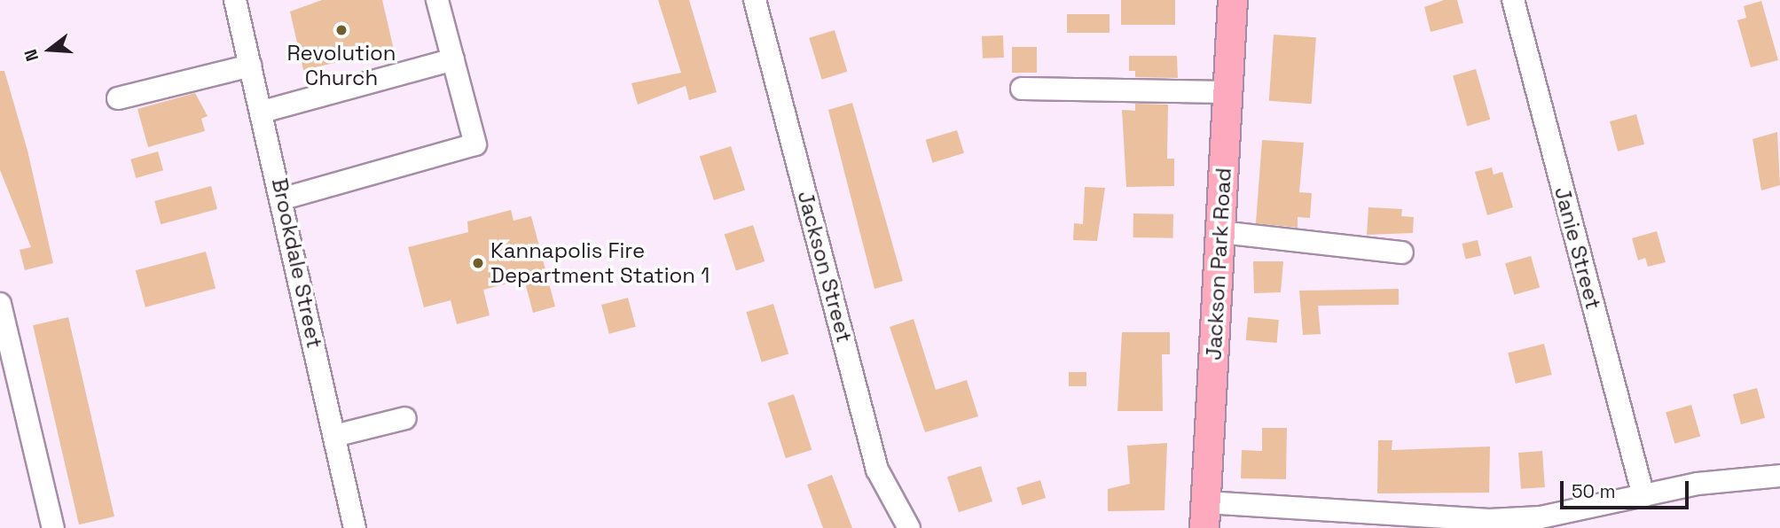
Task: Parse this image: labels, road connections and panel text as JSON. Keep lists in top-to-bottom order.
{
  "streets": {
    "main road": ["Jackson Park Road"],
    "street": ["Janie Street", "Brookdale Street", "Jackson Street"]
  },
  "places": ["Revolution Church", "Kannapolis Fire Department Station 1"],
  "scale_bar": "50 m",
  "north": "left"
}
